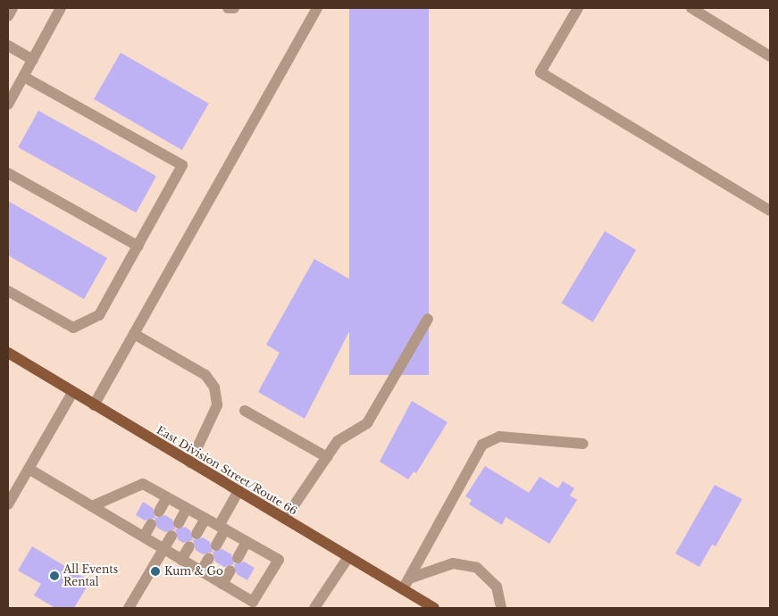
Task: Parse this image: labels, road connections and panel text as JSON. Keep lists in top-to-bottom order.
{
  "streets": {
    "main road": ["East Division Street/Route 66"]
  },
  "places": ["Kum & Go", "All Events Rental"]
}
